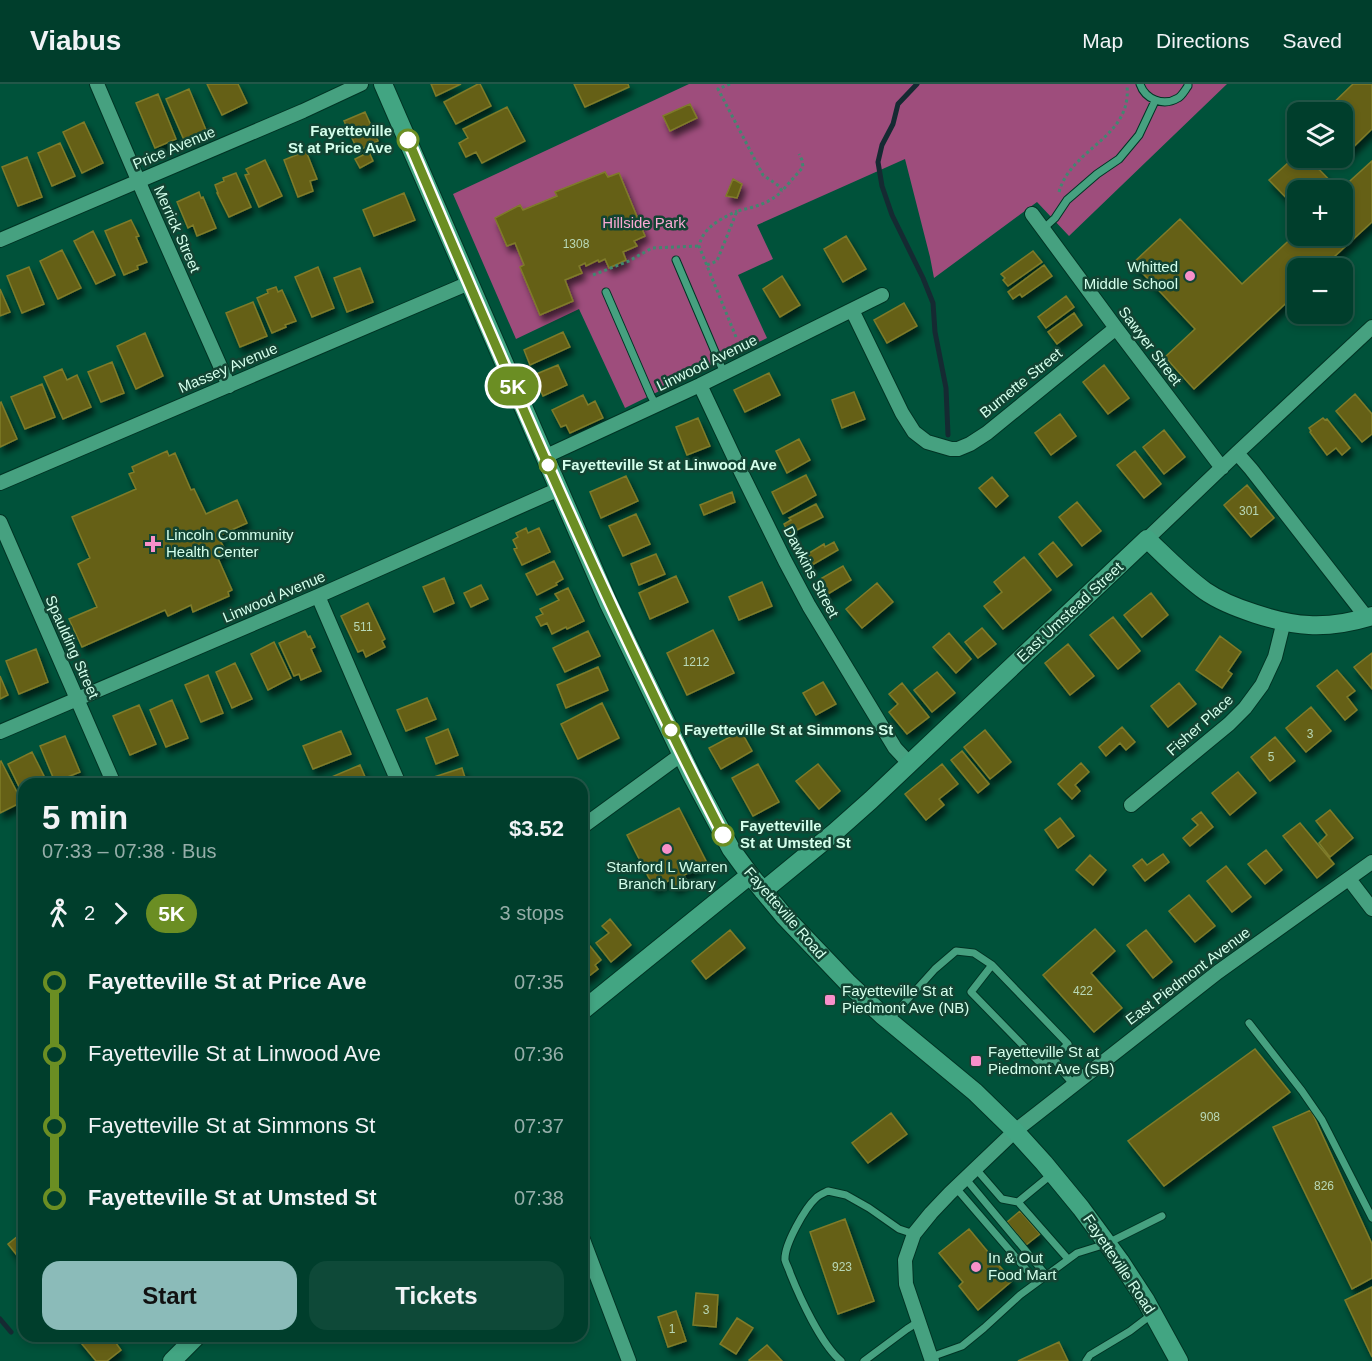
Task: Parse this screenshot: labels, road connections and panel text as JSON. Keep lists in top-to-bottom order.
{
  "streets": {
    "main road": ["East Umstead Street", "Fayetteville Road"],
    "street": [
      "Price Avenue",
      "Merrick Street",
      "Sawyer Street",
      "Linwood Avenue",
      "Massey Avenue",
      "Burnette Street",
      "Dawkins Street",
      "Spaulding Street",
      "Fisher Place",
      "East Piedmont Avenue"
    ]
  },
  "crossings": [
    ["Price Avenue", "Merrick Street"],
    ["Merrick Street", "Massey Avenue"],
    ["Sawyer Street", "Burnette Street"],
    ["Sawyer Street", "East Umstead Street"],
    ["Linwood Avenue", "Burnette Street"],
    ["Linwood Avenue", "Dawkins Street"],
    ["Linwood Avenue", "Spaulding Street"],
    ["Linwood Avenue", "Fayetteville Road"],
    ["Massey Avenue", "Fayetteville Road"],
    ["Dawkins Street", "East Umstead Street"],
    ["East Umstead Street", "Fayetteville Road"],
    ["Fayetteville Road", "East Piedmont Avenue"]
  ],
  "parks": ["Hillside Park"],
  "places": {
    "other": [
      "Fayetteville St at Price Ave",
      "Whitted Middle School",
      "Fayetteville St at Linwood Ave",
      "Fayetteville St at Simmons St",
      "Fayetteville St at Umsted St",
      "Stanford L Warren Branch Library",
      "In & Out Food Mart"
    ],
    "health": ["Lincoln Community Health Center"],
    "transit": ["Fayetteville St at Piedmont Ave (NB)", "Fayetteville St at Piedmont Ave (SB)"]
  },
  "lines": ["bus line 5K"],
  "house_numbers": [
    "1308",
    "301",
    "511",
    "1212",
    "3",
    "5",
    "422",
    "908",
    "826",
    "923",
    "3",
    "1"
  ],
  "page": {
    "header": "Viabus",
    "nav": ["Map", "Directions", "Saved"],
    "on_map": "5K",
    "map_buttons": ["+", "−"],
    "heading": ["5 min", "07:33 – 07:38 · Bus", "$3.52"],
    "legs": ["2", "5K", "3 stops"],
    "list": [
      {
        "name": "Fayetteville St at Price Ave",
        "value": "07:35"
      },
      {
        "name": "Fayetteville St at Linwood Ave",
        "value": "07:36"
      },
      {
        "name": "Fayetteville St at Simmons St",
        "value": "07:37"
      },
      {
        "name": "Fayetteville St at Umsted St",
        "value": "07:38"
      }
    ],
    "buttons": ["Start", "Tickets"]
  }
}
